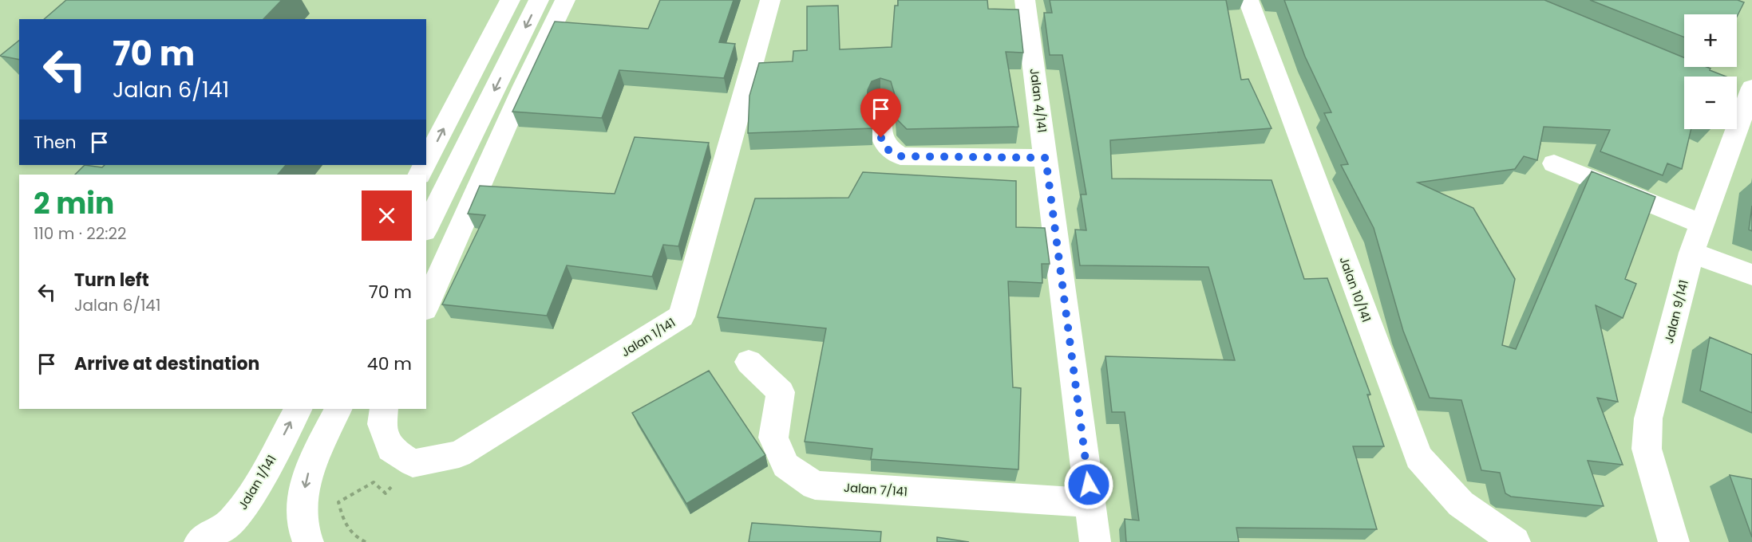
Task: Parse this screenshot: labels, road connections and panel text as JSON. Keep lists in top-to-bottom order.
{
  "streets": {
    "street": [
      "Jalan 4/141",
      "Jalan 10/141",
      "Jalan 9/141",
      "Jalan 1/141",
      "Jalan 7/141"
    ]
  },
  "crossings": [
    ["Jalan 4/141", "Jalan 7/141"]
  ],
  "page": {
    "map_buttons": ["+", "−"],
    "turn": ["70 m", "Jalan 6/141"],
    "then": "Then",
    "heading": ["2 min", "110 m · 22:22"],
    "list": [
      {
        "name": "Turn left",
        "note": "Jalan 6/141",
        "value": "70 m"
      },
      {
        "name": "Arrive at destination",
        "value": "40 m"
      }
    ]
  }
}
